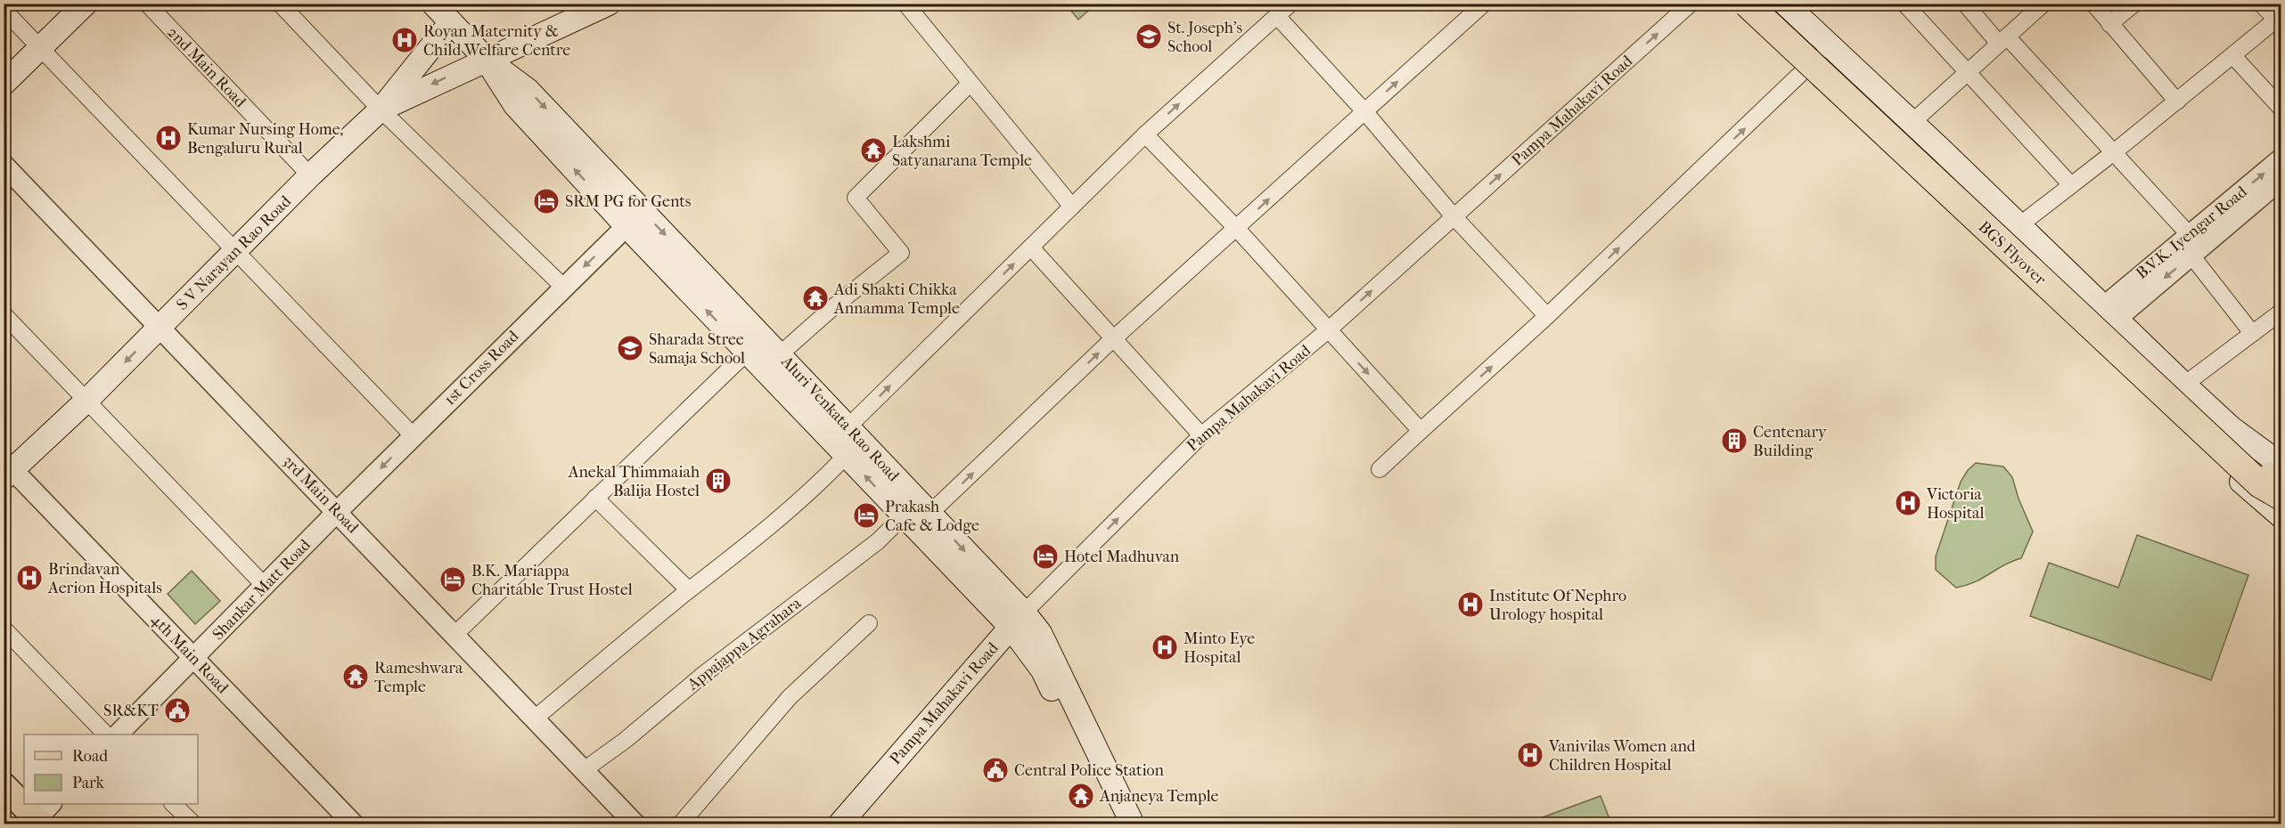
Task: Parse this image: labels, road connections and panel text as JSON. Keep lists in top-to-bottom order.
{
  "streets": {
    "highway": ["BGS Flyover"],
    "main road": ["Pampa Mahakavi Road", "S V Narayan Rao Road", "Aluri Venkata Rao Road"],
    "street": [
      "2nd Main Road",
      "B.V.K. Iyengar Road",
      "1st Cross Road",
      "3rd Main Road",
      "Shankar Matt Road",
      "Appajappa Agrahara",
      "4th Main Road"
    ]
  },
  "crossings": [
    ["2nd Main Road", "S V Narayan Rao Road"],
    ["Pampa Mahakavi Road", "Aluri Venkata Rao Road"],
    ["S V Narayan Rao Road", "Aluri Venkata Rao Road"],
    ["S V Narayan Rao Road", "3rd Main Road"],
    ["S V Narayan Rao Road", "4th Main Road"],
    ["1st Cross Road", "Aluri Venkata Rao Road"],
    ["1st Cross Road", "3rd Main Road"],
    ["1st Cross Road", "Shankar Matt Road"],
    ["Aluri Venkata Rao Road", "Appajappa Agrahara"],
    ["3rd Main Road", "Shankar Matt Road"],
    ["3rd Main Road", "Appajappa Agrahara"],
    ["Shankar Matt Road", "4th Main Road"]
  ],
  "places": {
    "school or university": ["St. Joseph's School", "Sharada Stree Samaja School"],
    "hospital": [
      "Royan Maternity & Child Welfare Centre",
      "Kumar Nursing Home, Bengaluru Rural",
      "Victoria Hospital",
      "Brindavan Aerion Hospitals",
      "Institute Of Nephro Urology hospital",
      "Minto Eye Hospital",
      "Vanivilas Women and Children Hospital"
    ],
    "temple": [
      "Lakshmi Satyanarana Temple",
      "Adi Shakti Chikka Annamma Temple",
      "Rameshwara Temple",
      "Anjaneya Temple"
    ],
    "hotel": [
      "SRM PG for Gents",
      "Prakash Cafe & Lodge",
      "Hotel Madhuvan",
      "B.K. Mariappa Charitable Trust Hostel"
    ],
    "building": ["Centenary Building", "Anekal Thimmaiah Balija Hostel"],
    "public building": ["SR&KT", "Central Police Station"]
  },
  "legend": ["Road", "Park"]
}
